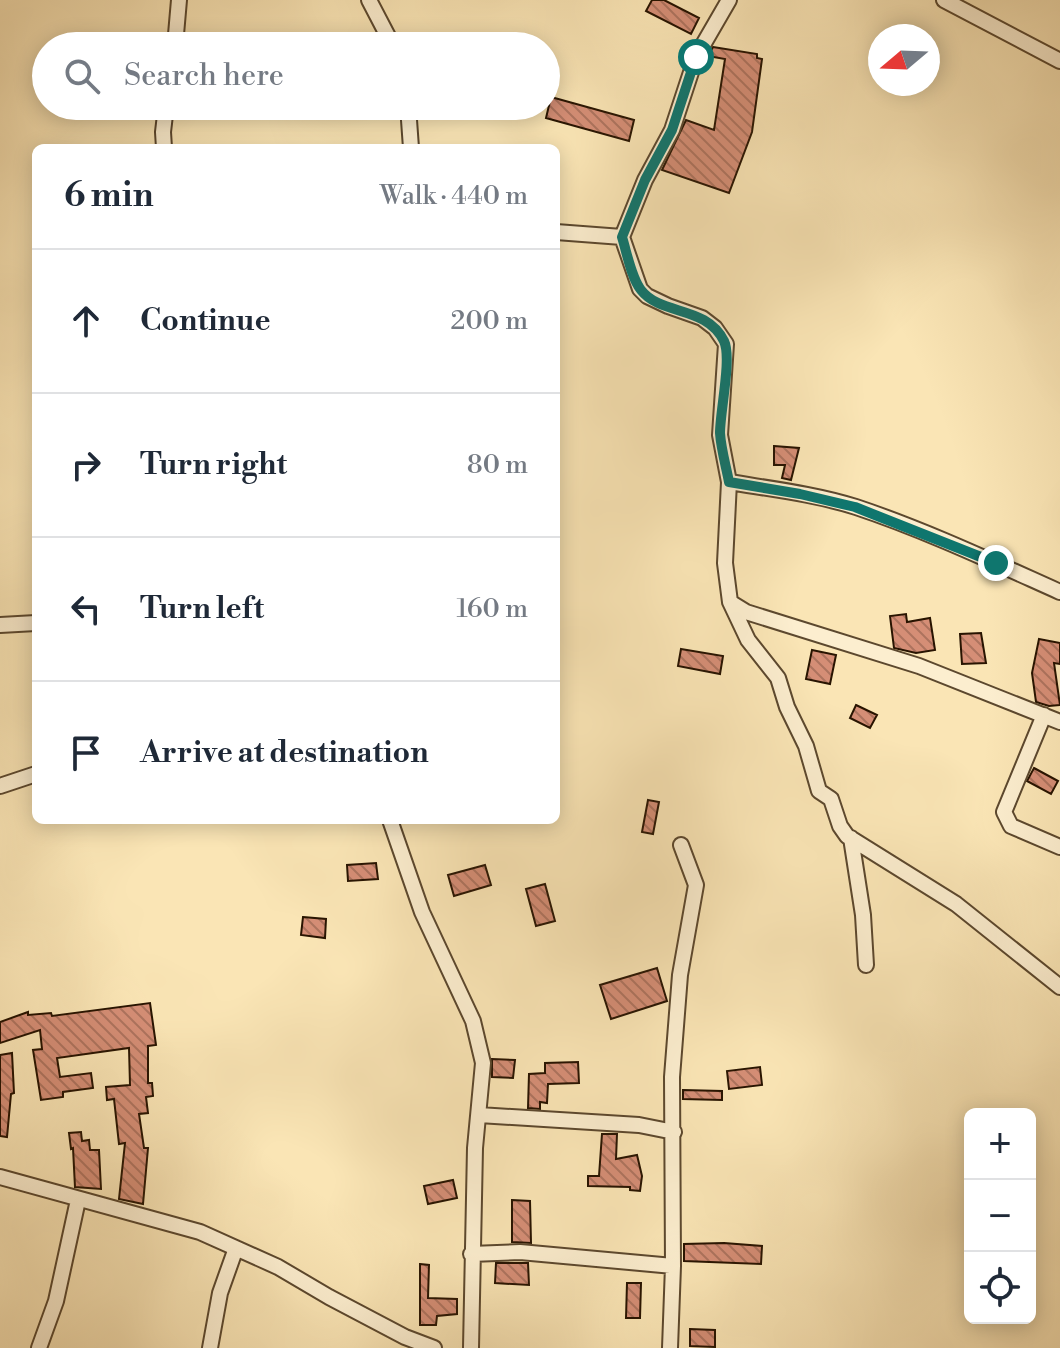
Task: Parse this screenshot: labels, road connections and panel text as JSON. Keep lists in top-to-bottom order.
{
  "north": "left",
  "page": {
    "search": "Search here",
    "heading": ["6 min", "Walk · 440 m"],
    "list": [
      ["Continue", "200 m"],
      ["Turn right", "80 m"],
      ["Turn left", "160 m"],
      "Arrive at destination"
    ],
    "map_buttons": ["+", "−"]
  }
}
